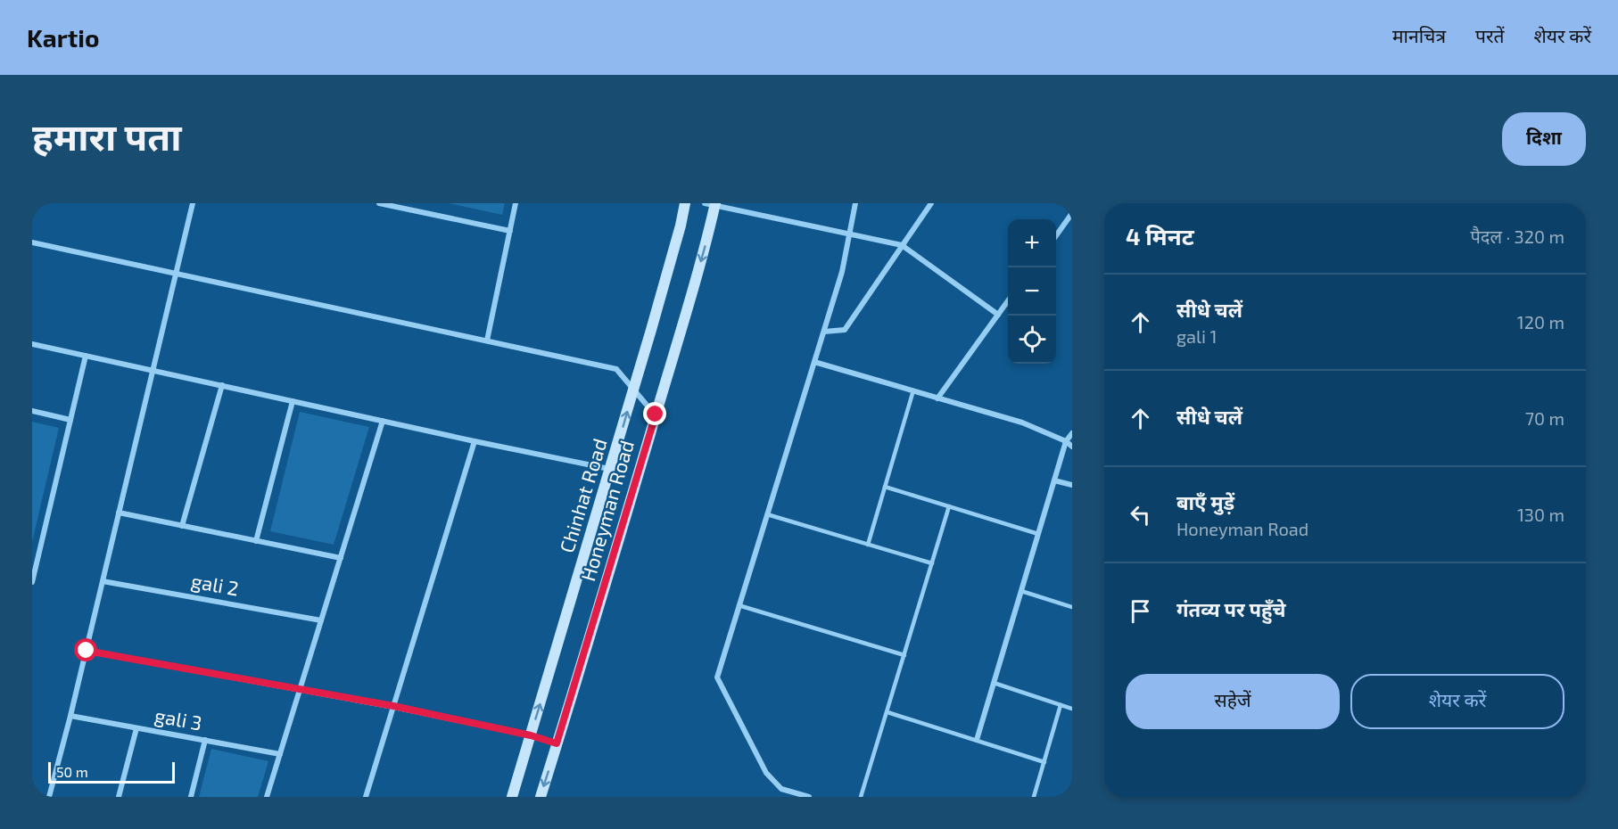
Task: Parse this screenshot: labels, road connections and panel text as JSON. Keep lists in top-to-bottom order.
{
  "streets": {
    "street": [
      "Chinhat Road",
      "Honeyman Road",
      "gali 2",
      "gali 3"
    ]
  },
  "one_way": ["Chinhat Road", "Honeyman Road"],
  "scale_bar": "50 m",
  "page": {
    "header": "Kartio",
    "nav": ["मानचित्र", "परतें", "शेयर करें"],
    "buttons": [
      "दिशा",
      ["सहेजें", "शेयर करें"]
    ],
    "title": "हमारा पता",
    "heading": ["4 मिनट", "पैदल · 320 m"],
    "map_buttons": ["+", "−"],
    "list": [
      ["सीधे चलें", "gali 1", "120 m"],
      ["सीधे चलें", "70 m"],
      ["बाएँ मुड़ें", "Honeyman Road", "130 m"],
      "गंतव्य पर पहुँचे"
    ],
    "scale": "50 m"
  }
}
